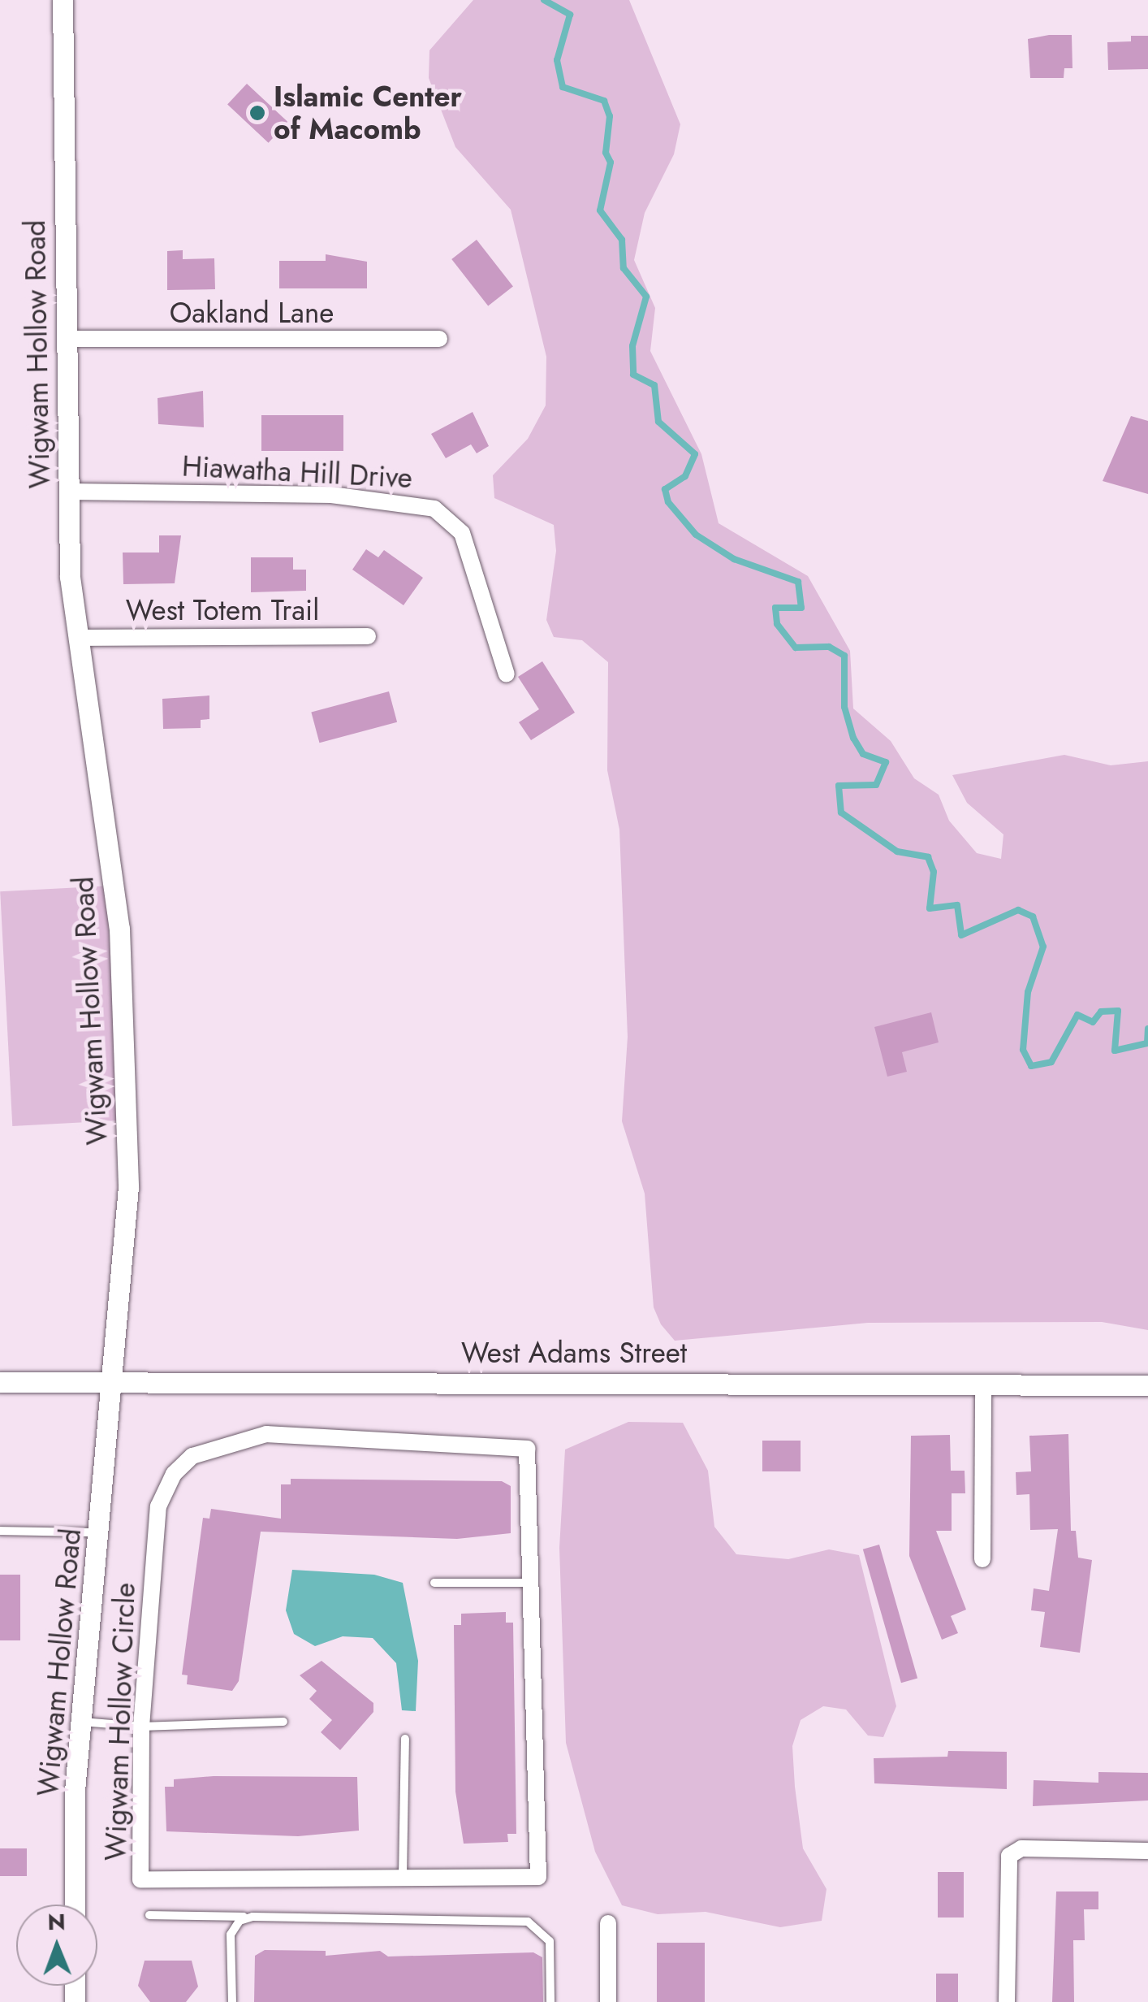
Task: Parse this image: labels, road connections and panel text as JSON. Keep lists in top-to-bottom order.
{
  "streets": {
    "street": [
      "Oakland Lane",
      "Wigwam Hollow Road",
      "Hiawatha Hill Drive",
      "West Totem Trail",
      "West Adams Street",
      "Wigwam Hollow Circle"
    ]
  },
  "crossings": [
    ["Oakland Lane", "Wigwam Hollow Road"],
    ["Wigwam Hollow Road", "Hiawatha Hill Drive"],
    ["Wigwam Hollow Road", "West Totem Trail"],
    ["Wigwam Hollow Road", "West Adams Street"]
  ],
  "places": ["Islamic Center of Macomb"],
  "north": "top"
}
